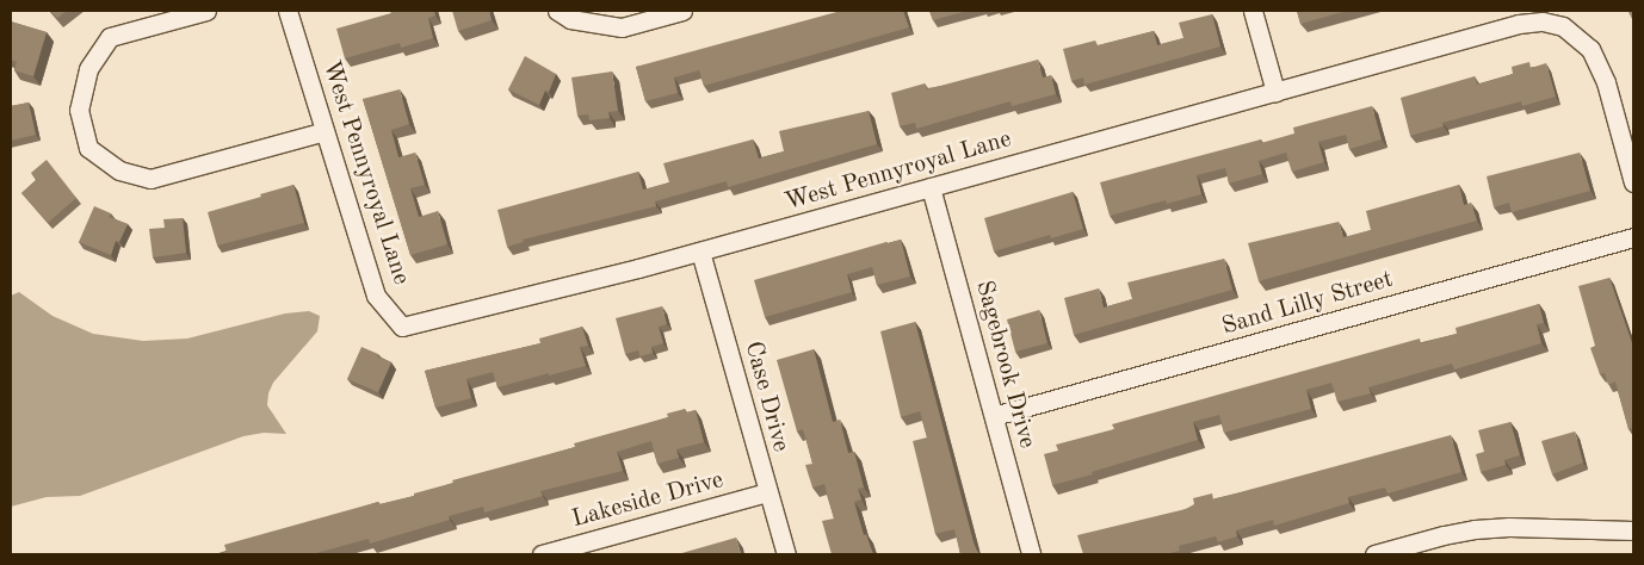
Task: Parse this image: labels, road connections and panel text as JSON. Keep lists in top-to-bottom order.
{
  "streets": {
    "street": [
      "West Pennyroyal Lane",
      "Sand Lilly Street",
      "Sagebrook Drive",
      "Case Drive",
      "Lakeside Drive"
    ]
  },
  "crossings": [
    ["West Pennyroyal Lane", "Sagebrook Drive"],
    ["West Pennyroyal Lane", "Case Drive"],
    ["Sand Lilly Street", "Sagebrook Drive"],
    ["Case Drive", "Lakeside Drive"]
  ]
}
